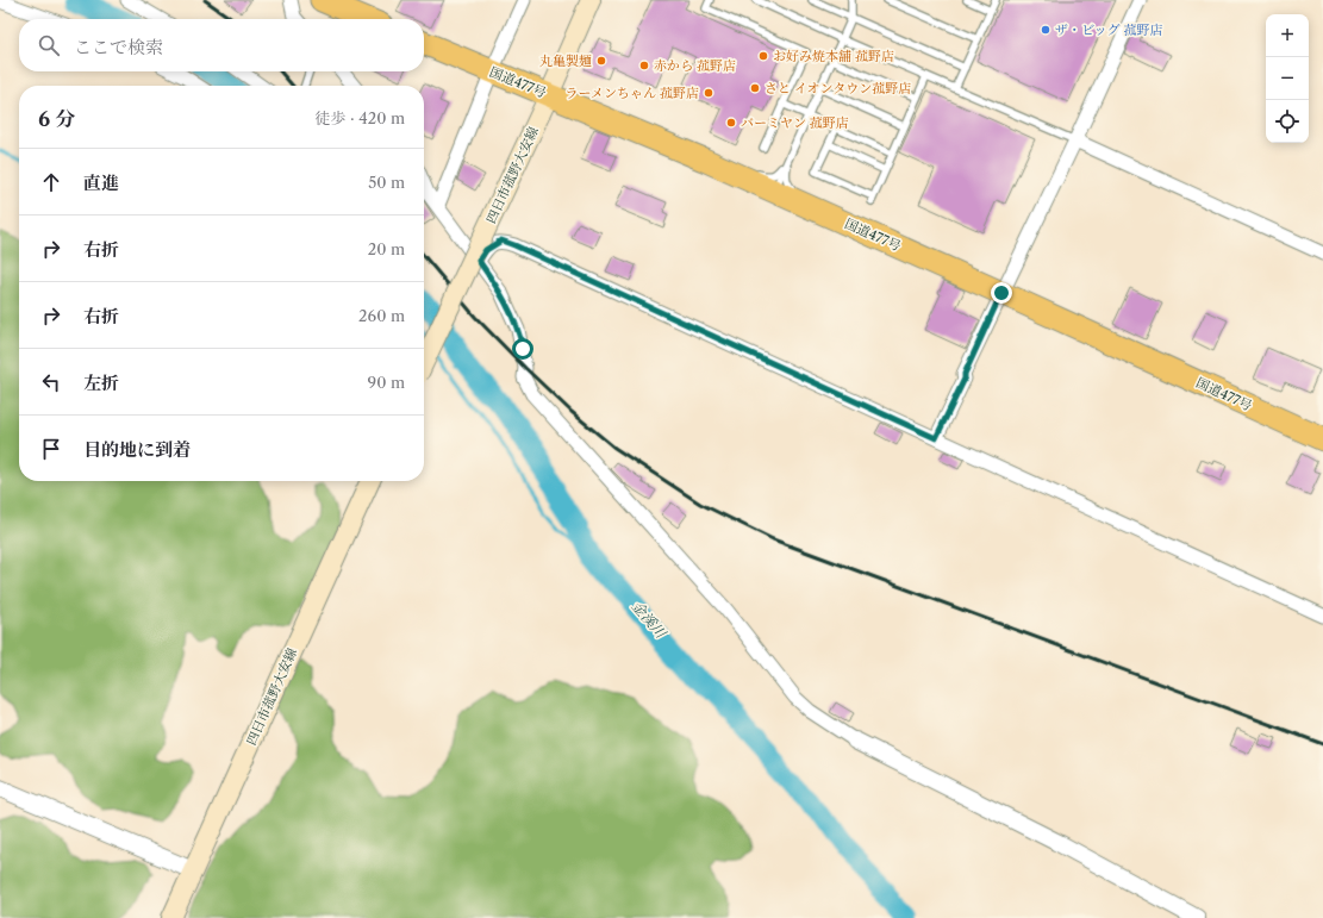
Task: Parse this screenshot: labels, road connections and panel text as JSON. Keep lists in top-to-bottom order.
{
  "streets": {
    "highway": ["国道477号"],
    "main road": ["四日市菰野大安線"]
  },
  "crossings": [
    ["国道477号", "四日市菰野大安線"]
  ],
  "water": ["金溪川"],
  "places": [
    "ザ・ビッグ 菰野店",
    "お好み焼本舗 菰野店",
    "丸亀製麺",
    "赤から 菰野店",
    "さと イオンタウン菰野店",
    "ラーメンちゃん 菰野店",
    "バーミヤン 菰野店"
  ],
  "page": {
    "map_buttons": ["+", "−"],
    "search": "ここで検索",
    "heading": ["6 分", "徒歩 · 420 m"],
    "list": [
      ["直進", "50 m"],
      ["右折", "20 m"],
      ["右折", "260 m"],
      ["左折", "90 m"],
      "目的地に到着"
    ]
  }
}
